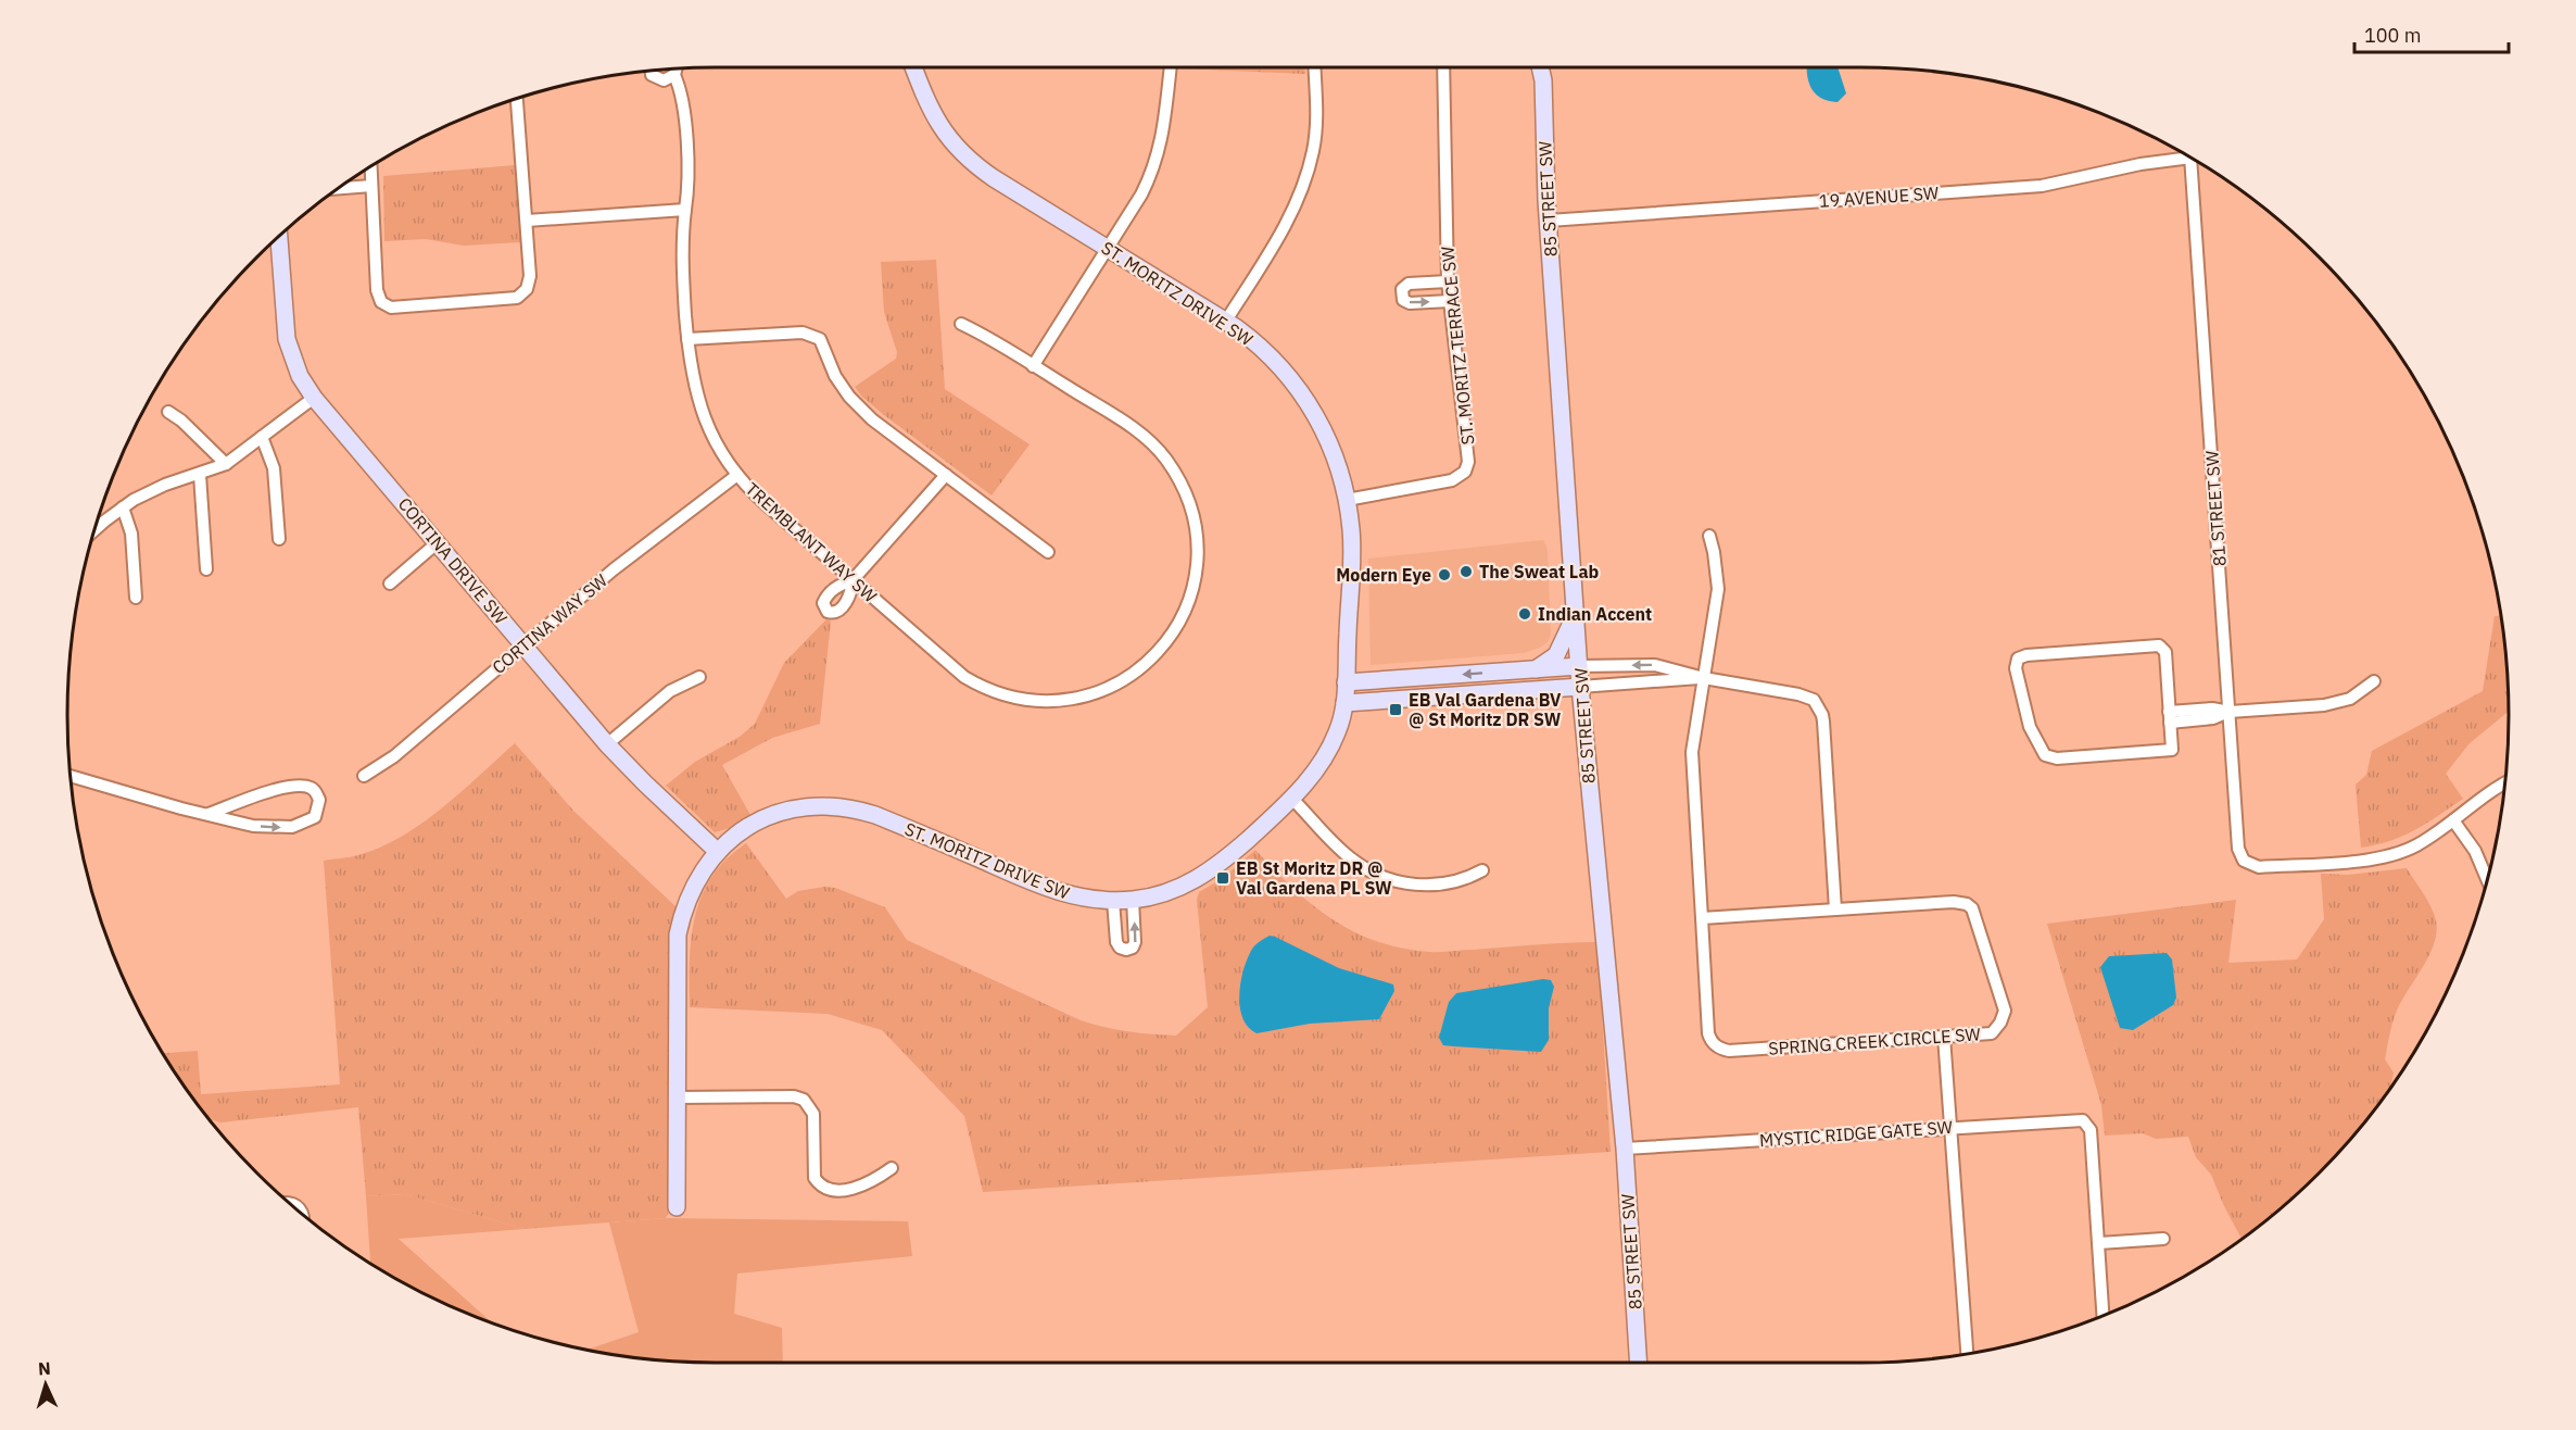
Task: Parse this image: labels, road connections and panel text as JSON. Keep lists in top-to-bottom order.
{
  "streets": {
    "street": [
      "19 AVENUE SW",
      "85 STREET SW",
      "ST. MORITZ DRIVE SW",
      "ST. MORITZ TERRACE SW",
      "81 STREET SW",
      "TREMBLANT WAY SW",
      "CORTINA DRIVE SW",
      "CORTINA WAY SW",
      "SPRING CREEK CIRCLE SW",
      "MYSTIC RIDGE GATE SW"
    ]
  },
  "crossings": [
    ["19 AVENUE SW", "85 STREET SW"],
    ["19 AVENUE SW", "81 STREET SW"],
    ["85 STREET SW", "MYSTIC RIDGE GATE SW"],
    ["ST. MORITZ DRIVE SW", "ST. MORITZ TERRACE SW"],
    ["ST. MORITZ DRIVE SW", "CORTINA DRIVE SW"],
    ["TREMBLANT WAY SW", "CORTINA WAY SW"],
    ["CORTINA DRIVE SW", "CORTINA WAY SW"]
  ],
  "places": {
    "other": ["The Sweat Lab", "Modern Eye", "Indian Accent"],
    "transit": ["EB Val Gardena BV @ St Moritz DR SW", "EB St Moritz DR @ Val Gardena PL SW"]
  },
  "scale_bar": "100 m",
  "north": "top"
}
